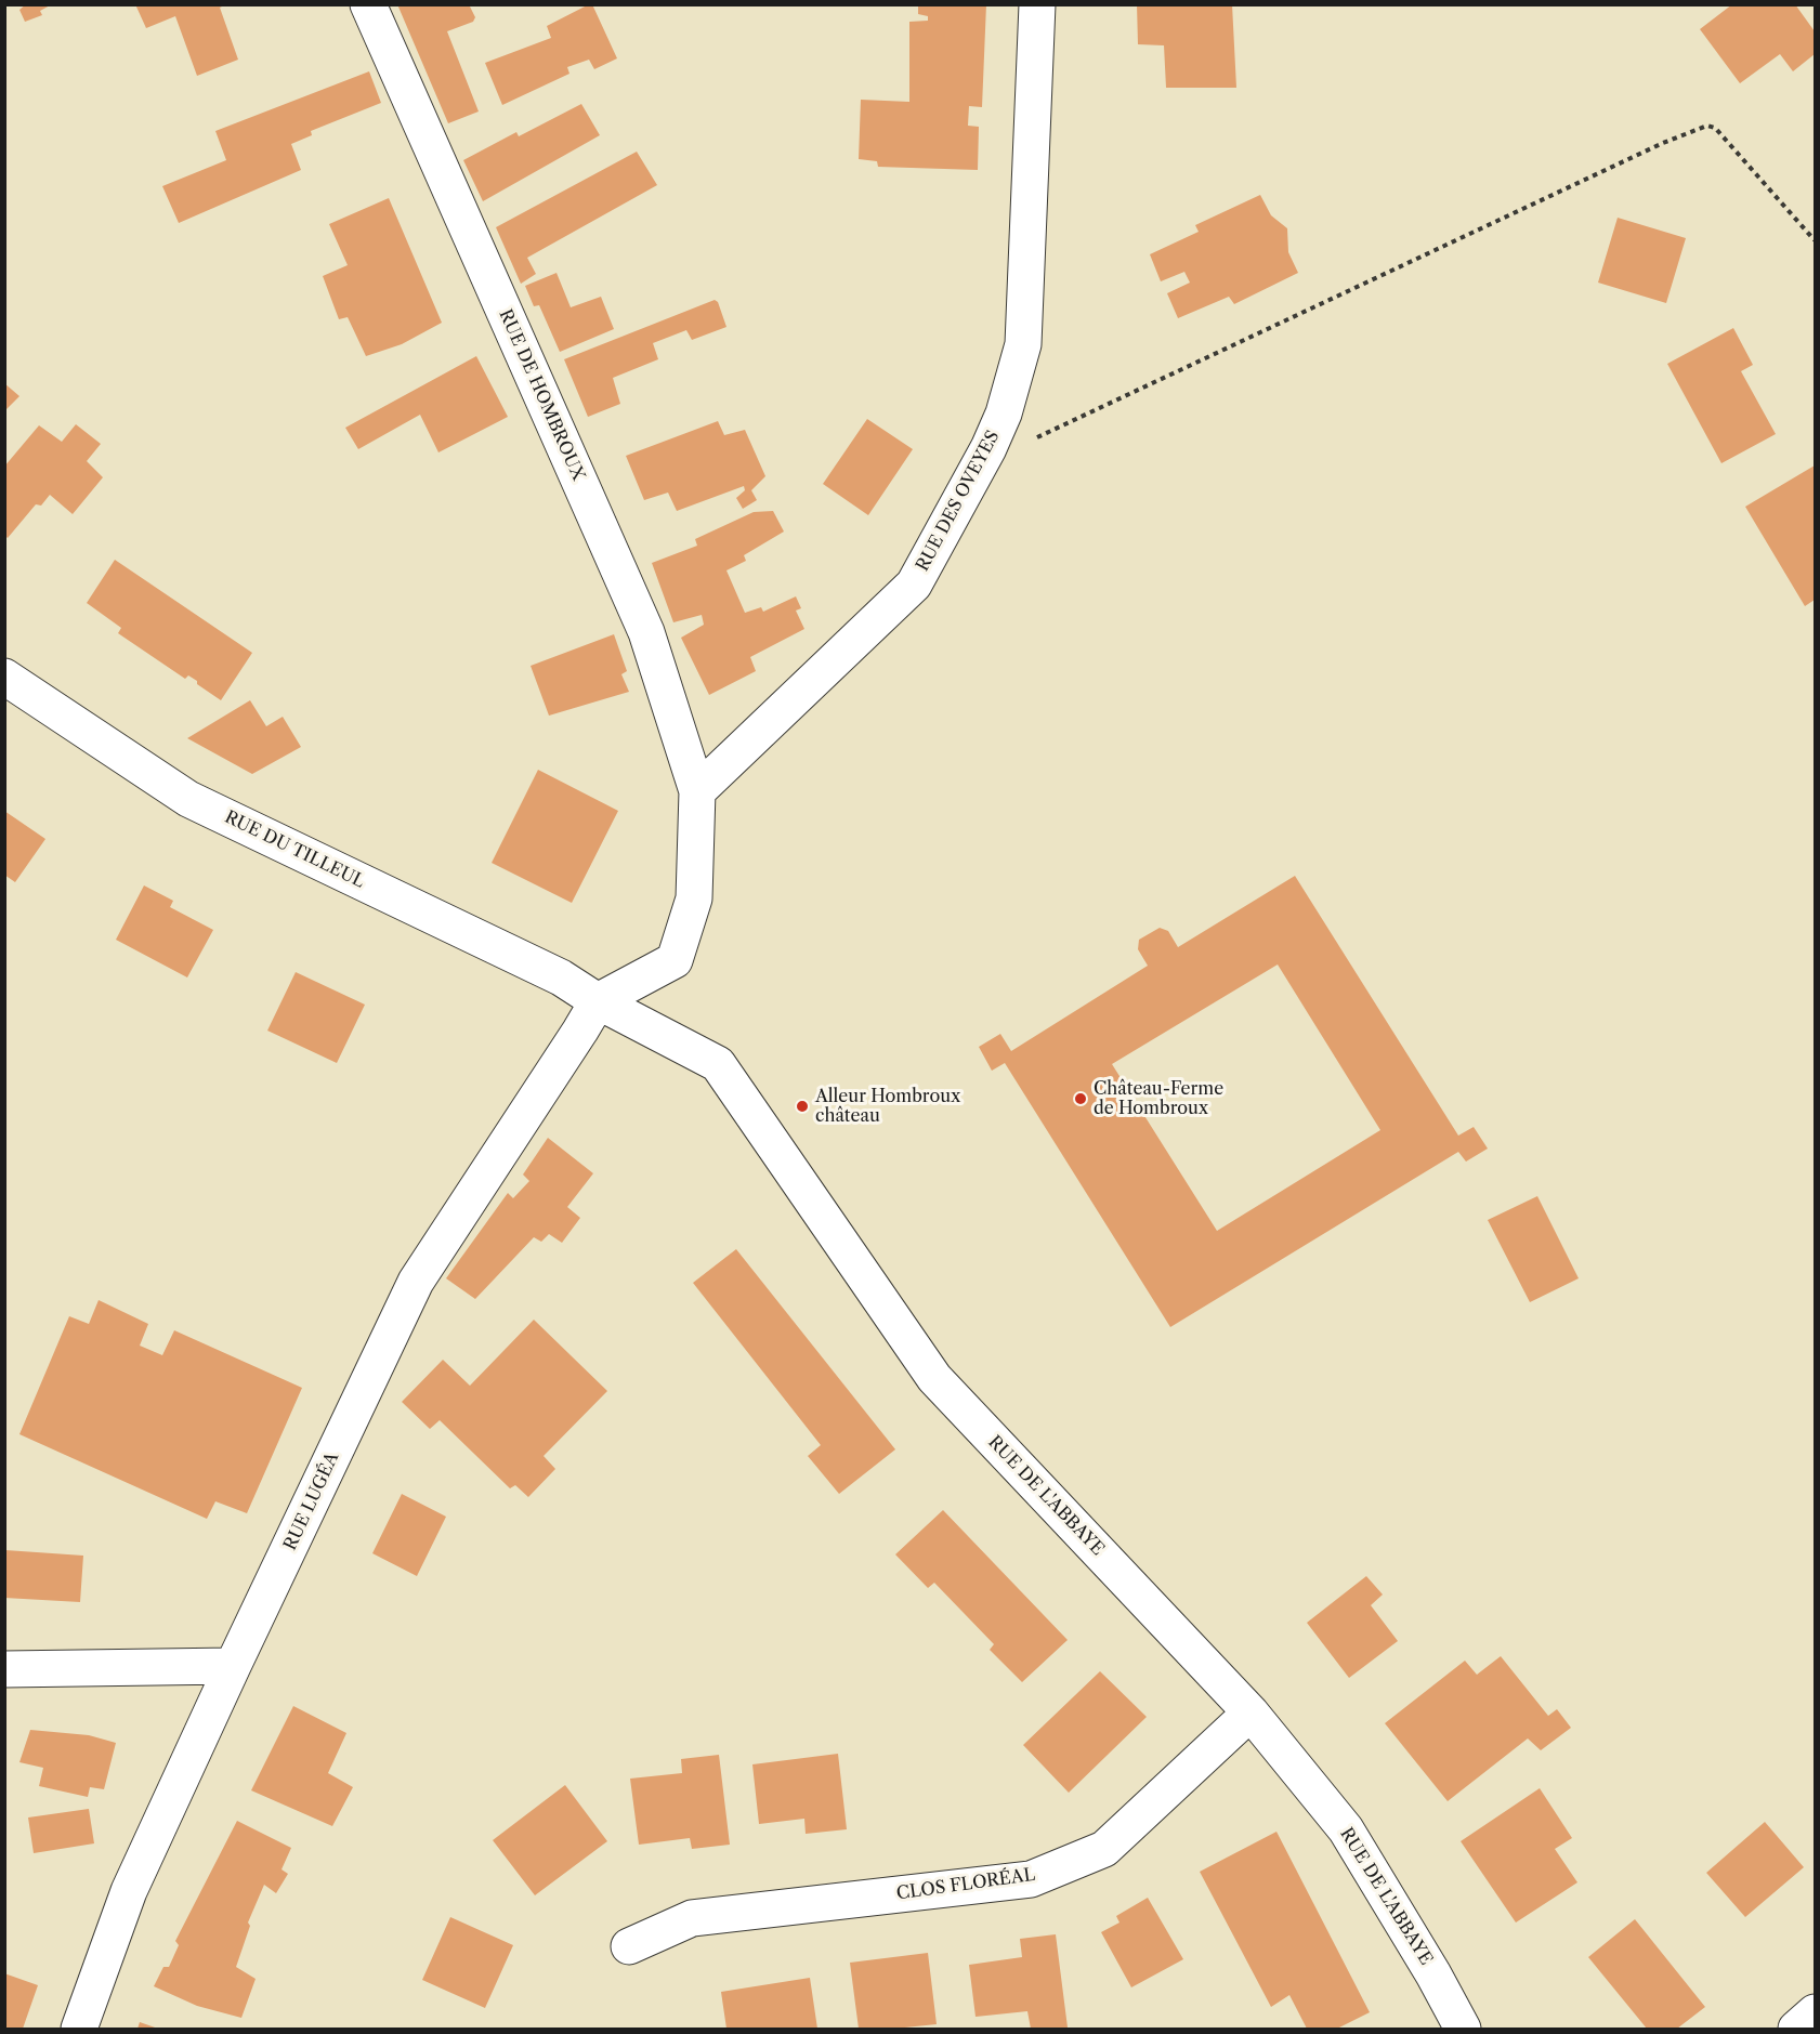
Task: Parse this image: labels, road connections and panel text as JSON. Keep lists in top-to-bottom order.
{
  "streets": {
    "street": [
      "RUE DE HOMBROUX",
      "RUE DES OVEYES",
      "RUE DU TILLEUL",
      "RUE DE L'ABBAYE",
      "RUE LUGÉA",
      "CLOS FLORÉAL"
    ]
  },
  "crossings": [
    ["RUE DE HOMBROUX", "RUE DES OVEYES"],
    ["RUE DE HOMBROUX", "RUE DU TILLEUL"],
    ["RUE DE HOMBROUX", "RUE DE L'ABBAYE"],
    ["RUE DE HOMBROUX", "RUE LUGÉA"],
    ["RUE DU TILLEUL", "RUE DE L'ABBAYE"],
    ["RUE DU TILLEUL", "RUE LUGÉA"],
    ["RUE DE L'ABBAYE", "RUE LUGÉA"],
    ["RUE DE L'ABBAYE", "CLOS FLORÉAL"]
  ],
  "places": ["Château-Ferme de Hombroux", "Alleur Hombroux château"]
}
